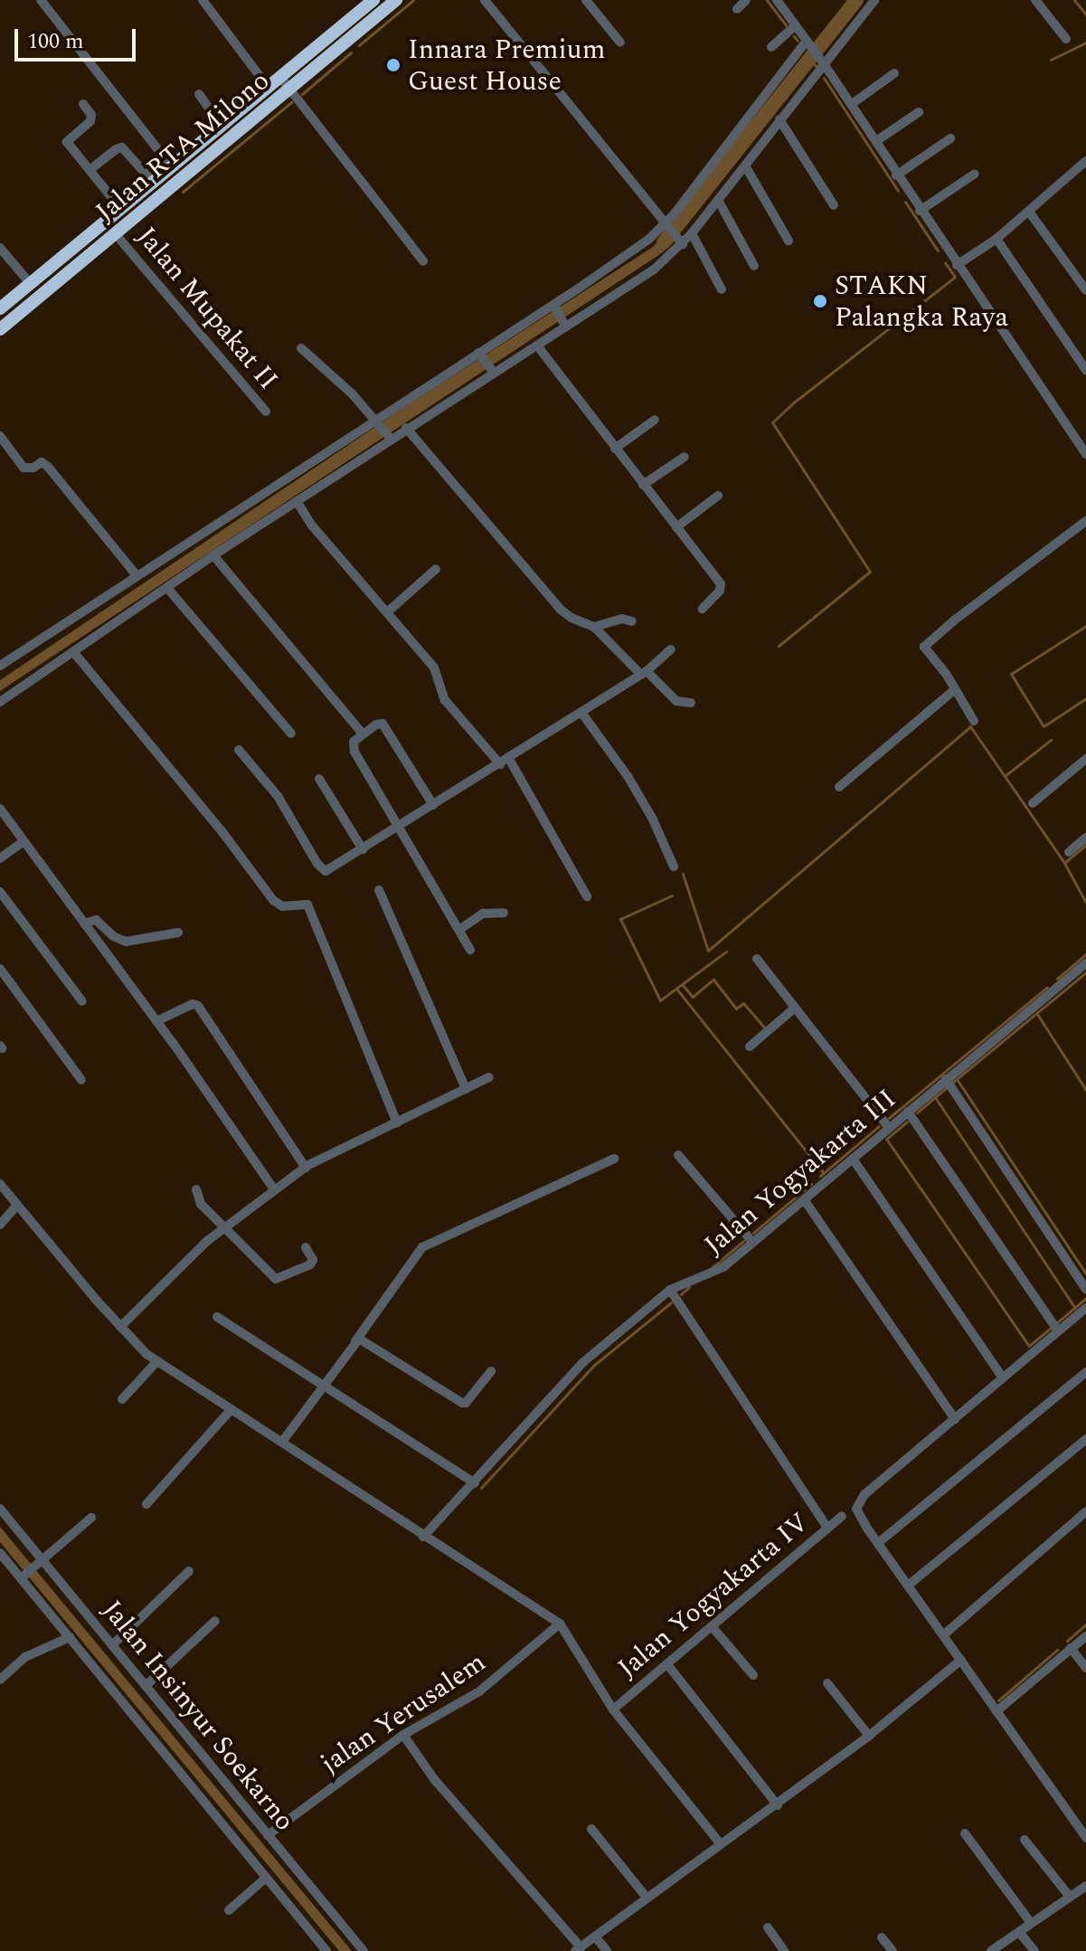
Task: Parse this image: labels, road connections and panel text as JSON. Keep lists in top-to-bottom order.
{
  "streets": {
    "highway": ["Jalan RTA Milono"],
    "street": [
      "Jalan Mupakat II",
      "Jalan Yogyakarta III",
      "Jalan Yogyakarta IV",
      "jalan Yerusalem",
      "Jalan Insinyur Soekarno"
    ]
  },
  "crossings": [
    ["Jalan RTA Milono", "Jalan Mupakat II"],
    ["jalan Yerusalem", "Jalan Insinyur Soekarno"]
  ],
  "places": ["Innara Premium Guest House", "STAKN Palangka Raya"],
  "scale_bar": "100 m"
}
